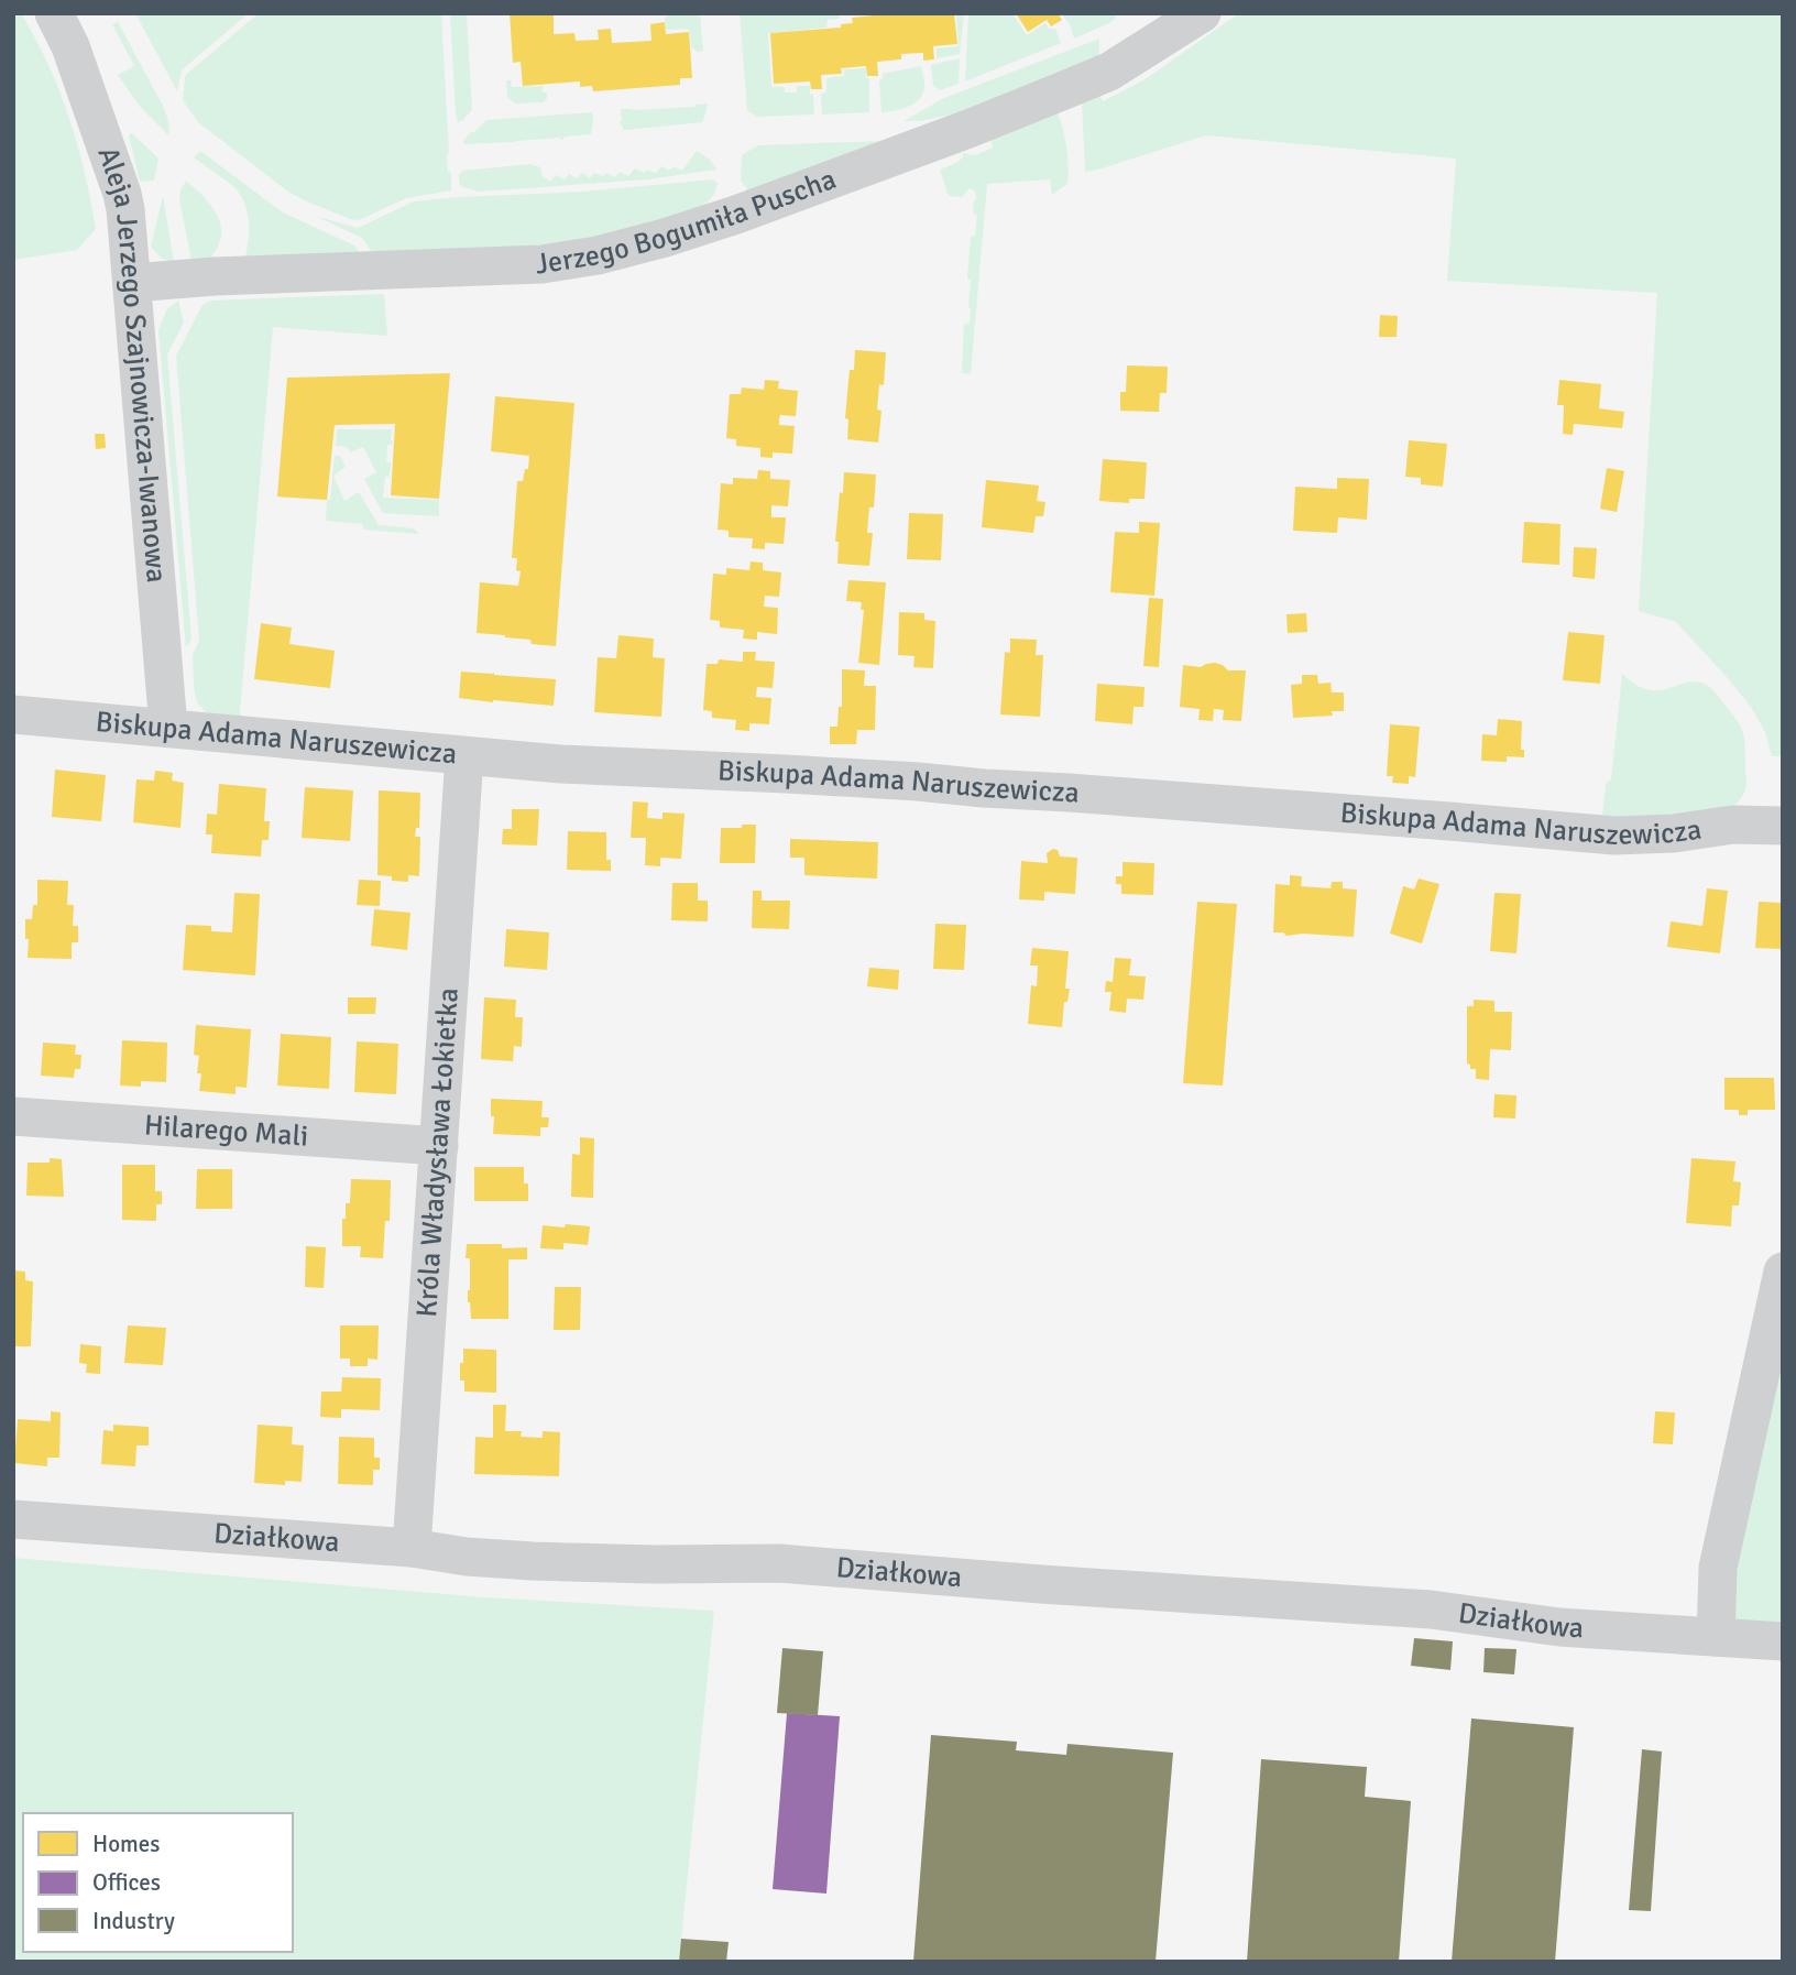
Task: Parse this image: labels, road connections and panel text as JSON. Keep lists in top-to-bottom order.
{
  "streets": {
    "street": [
      "Jerzego Bogumiła Puscha",
      "Aleja Jerzego Szajnowicza-Iwanowa",
      "Biskupa Adama Naruszewicza",
      "Hilarego Mali",
      "Króla Władysława Łokietka",
      "Działkowa"
    ]
  },
  "crossings": [
    ["Jerzego Bogumiła Puscha", "Aleja Jerzego Szajnowicza-Iwanowa"],
    ["Aleja Jerzego Szajnowicza-Iwanowa", "Biskupa Adama Naruszewicza"],
    ["Biskupa Adama Naruszewicza", "Króla Władysława Łokietka"],
    ["Hilarego Mali", "Króla Władysława Łokietka"],
    ["Króla Władysława Łokietka", "Działkowa"]
  ],
  "legend": ["Homes", "Offices", "Industry"]
}
